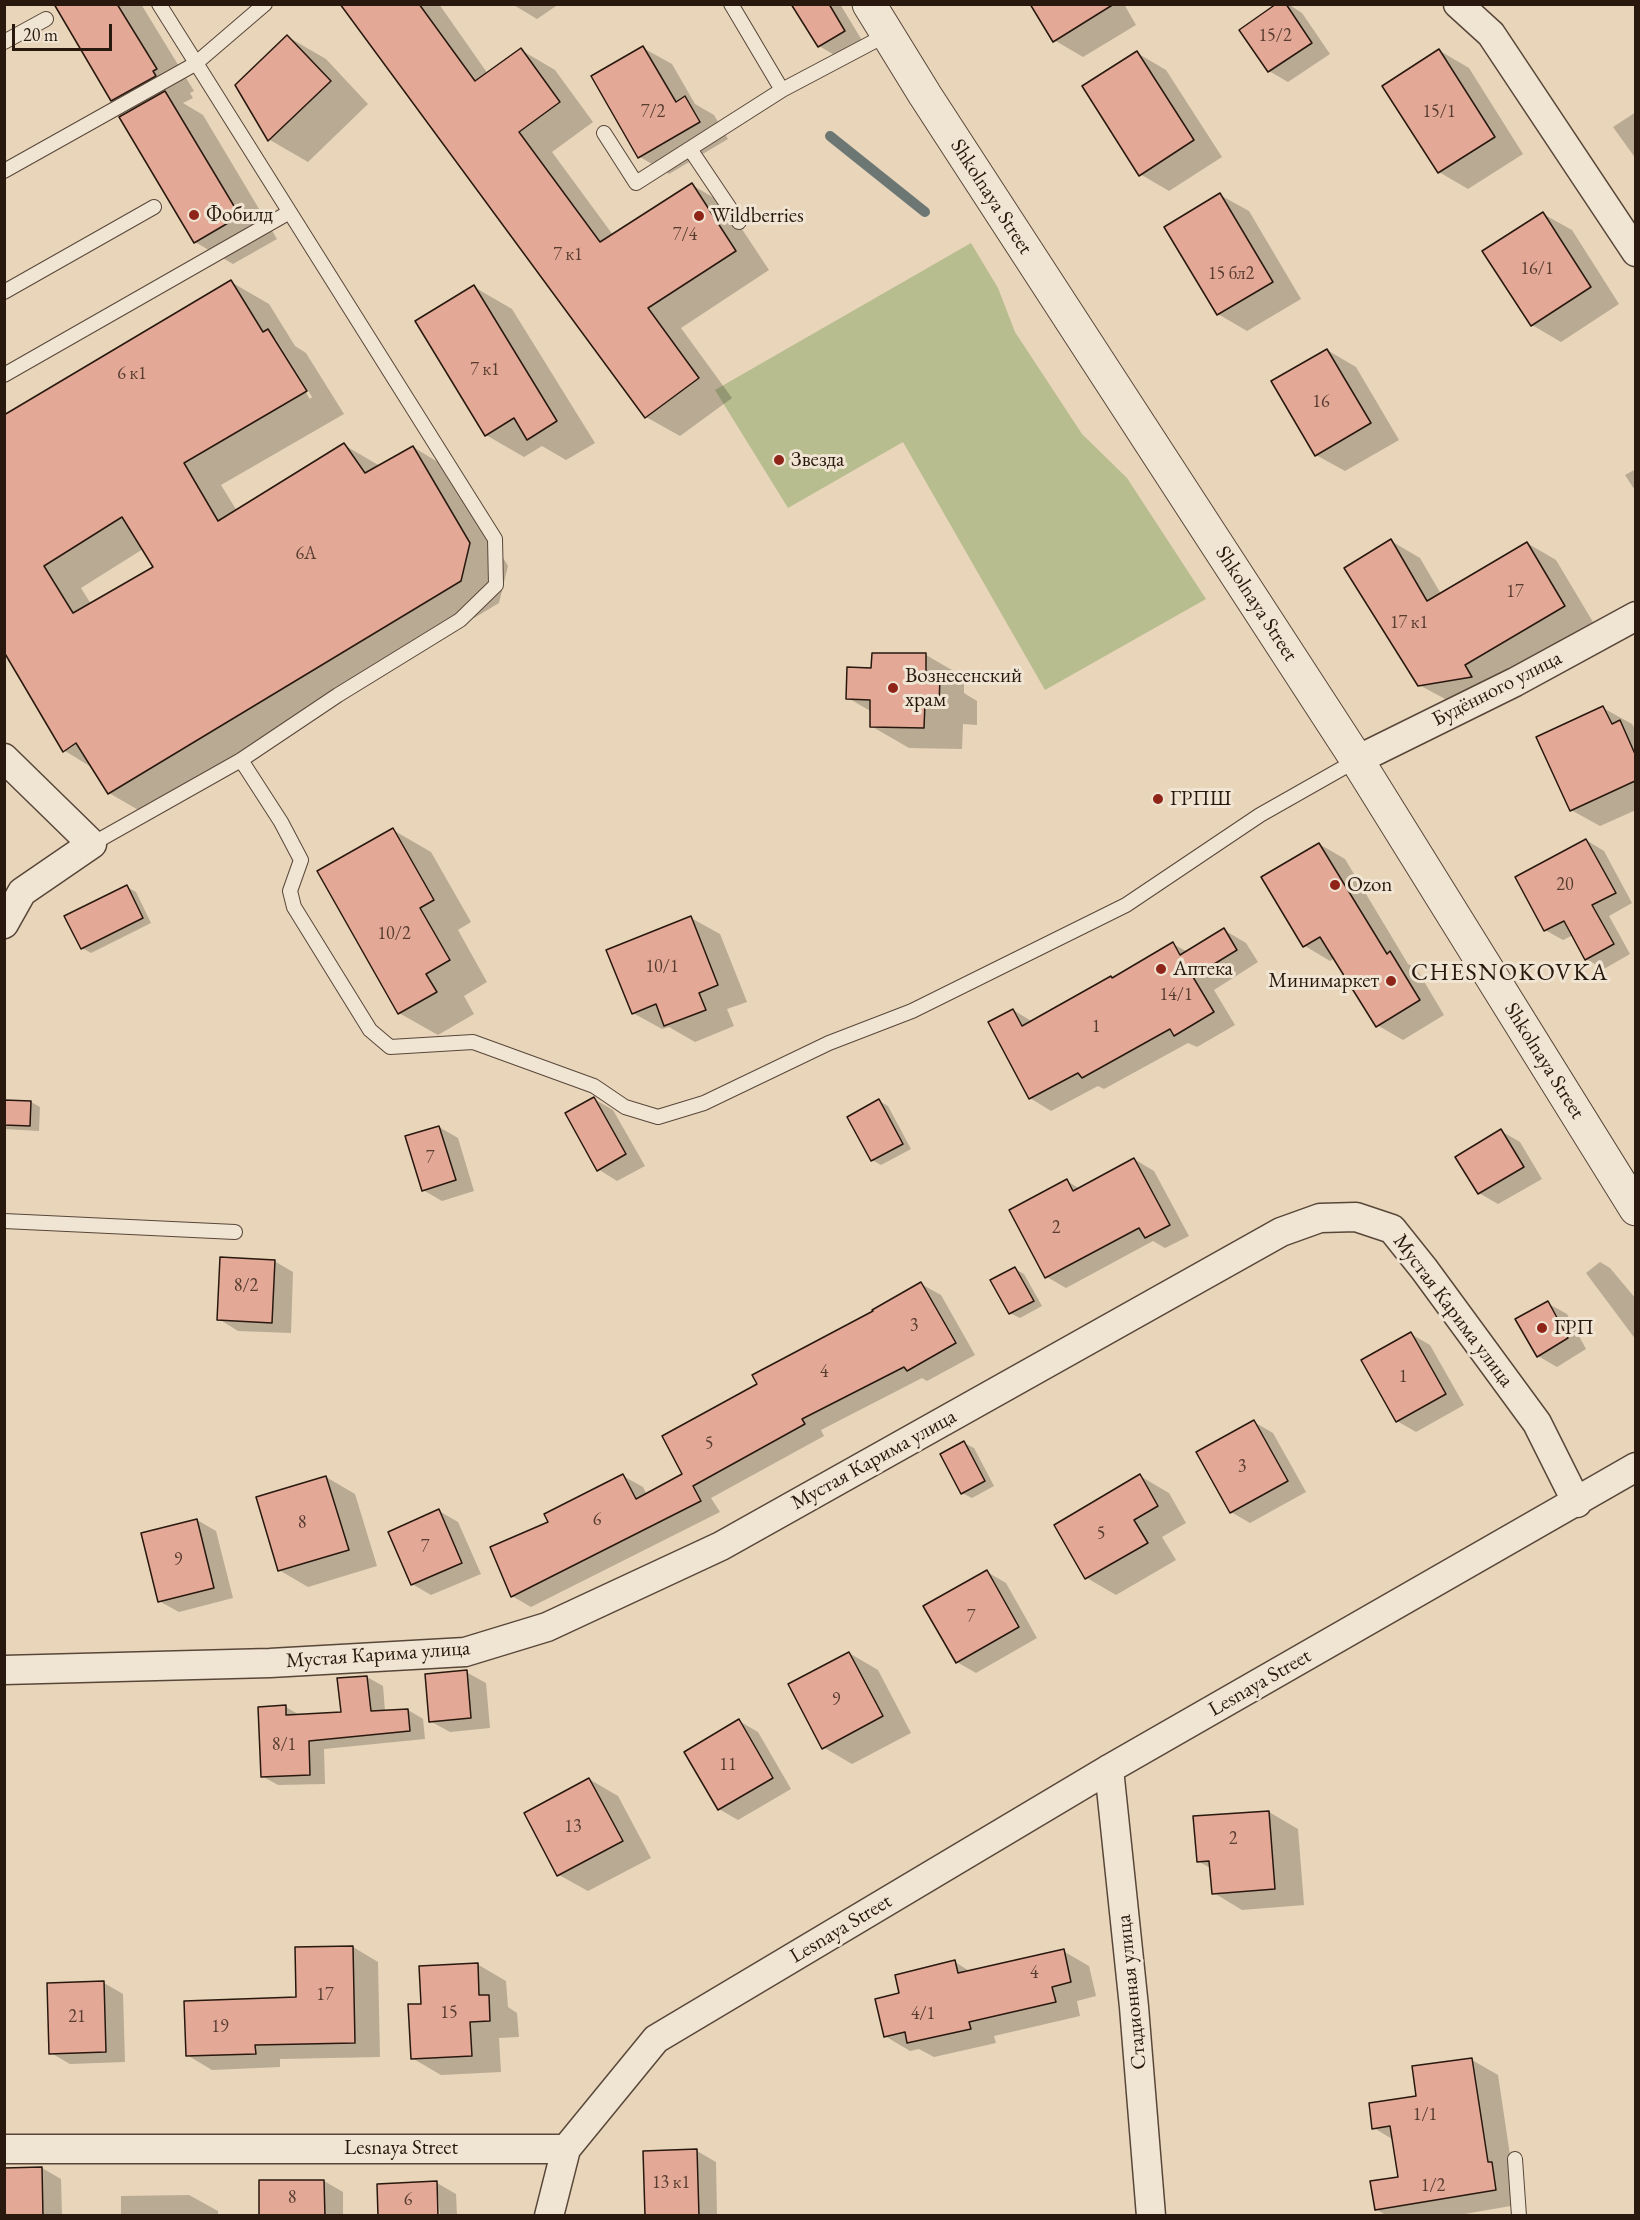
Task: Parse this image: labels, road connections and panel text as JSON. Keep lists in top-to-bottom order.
{
  "streets": {
    "street": [
      "Shkolnaya Street",
      "Будённого улица",
      "Мустая Карима улица",
      "Lesnaya Street",
      "Стадионная улица"
    ]
  },
  "crossings": [
    ["Shkolnaya Street", "Будённого улица"],
    ["Мустая Карима улица", "Lesnaya Street"],
    ["Lesnaya Street", "Стадионная улица"]
  ],
  "districts": ["CHESNOKOVKA"],
  "places": [
    "Фобилд",
    "Wildberries",
    "Звезда",
    "Вознесенский храм",
    "ГРПШ",
    "Ozon",
    "Аптека",
    "Минимаркет",
    "ГРП"
  ],
  "house_numbers": [
    "15/2",
    "7/2",
    "15/1",
    "7/4",
    "7 к1",
    "16/1",
    "15 бл2",
    "7 к1",
    "6 к1",
    "16",
    "6А",
    "17",
    "17 к1",
    "20",
    "10/2",
    "10/1",
    "14/1",
    "1",
    "7",
    "2",
    "8/2",
    "3",
    "4",
    "1",
    "5",
    "3",
    "6",
    "8",
    "5",
    "7",
    "9",
    "7",
    "9",
    "8/1",
    "11",
    "13",
    "2",
    "4",
    "17",
    "15",
    "4/1",
    "21",
    "19",
    "1/1",
    "13 к1",
    "1/2",
    "8",
    "6"
  ],
  "scale_bar": "20 m"
}
